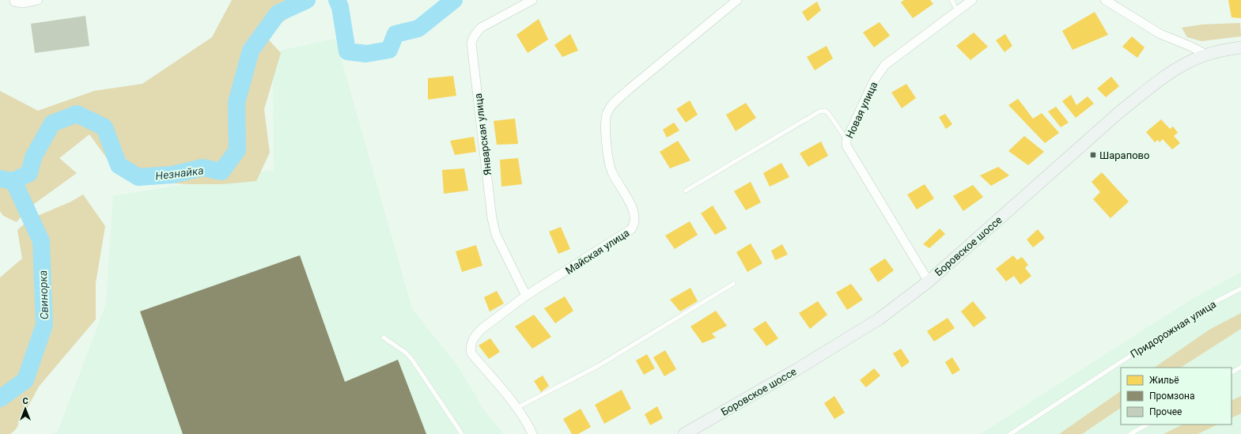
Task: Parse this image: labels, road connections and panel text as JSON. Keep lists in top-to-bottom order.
{
  "streets": {
    "main road": ["Боровское шоссе"],
    "street": ["Новая улица", "Январская улица", "Майская улица"],
    "lane": ["Придорожная улица"]
  },
  "crossings": [
    ["Новая улица", "Боровское шоссе"],
    ["Январская улица", "Майская улица"]
  ],
  "water": ["Незнайка", "Свинорка"],
  "places": {
    "transit": ["Шарапово"]
  },
  "legend": ["Жильё", "Промзона", "Прочее"],
  "north": "top"
}
